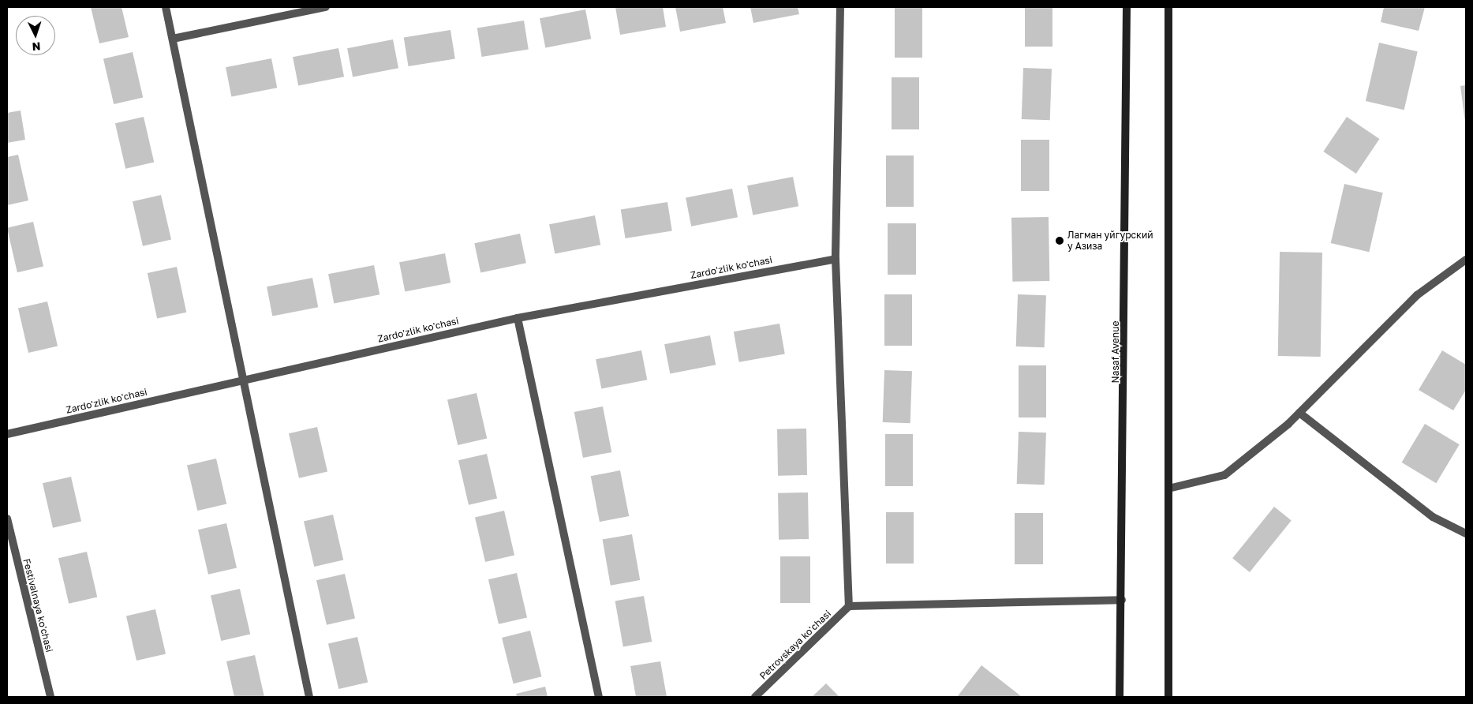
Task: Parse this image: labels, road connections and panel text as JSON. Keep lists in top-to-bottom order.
{
  "streets": {
    "main road": ["Nasaf Avenue"],
    "street": ["Zardo'zlik ko'chasi", "Festivalnaya ko'chasi", "Petrovskaya ko'chasi"]
  },
  "places": ["Лагман уйгурский у Азиза"],
  "north": "bottom"
}
